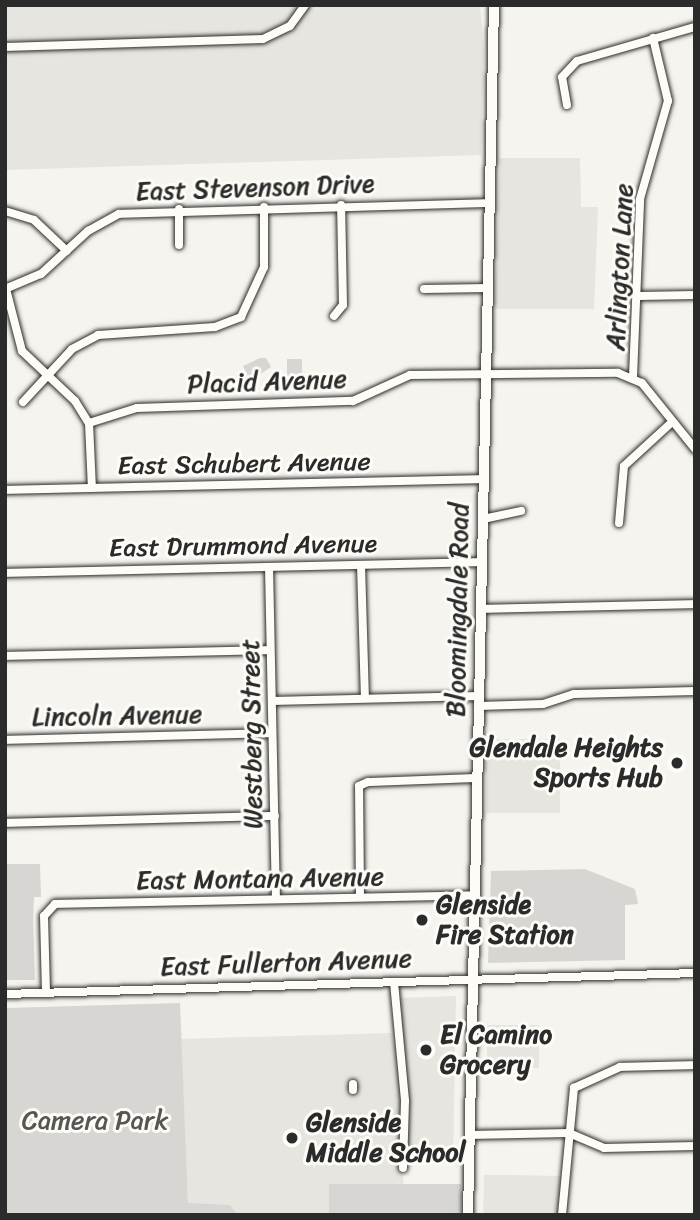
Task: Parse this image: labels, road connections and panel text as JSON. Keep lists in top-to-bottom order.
{
  "streets": {
    "main road": ["Bloomingdale Road"],
    "street": [
      "East Stevenson Drive",
      "Arlington Lane",
      "Placid Avenue",
      "East Schubert Avenue",
      "East Drummond Avenue",
      "Lincoln Avenue",
      "Westberg Street",
      "East Montana Avenue",
      "East Fullerton Avenue"
    ]
  },
  "crossings": [
    ["East Stevenson Drive", "Bloomingdale Road"],
    ["Arlington Lane", "Placid Avenue"],
    ["Placid Avenue", "Bloomingdale Road"],
    ["East Schubert Avenue", "Bloomingdale Road"],
    ["East Drummond Avenue", "Bloomingdale Road"],
    ["East Drummond Avenue", "Westberg Street"],
    ["Bloomingdale Road", "East Montana Avenue"],
    ["Bloomingdale Road", "East Fullerton Avenue"],
    ["Lincoln Avenue", "Westberg Street"],
    ["Westberg Street", "East Montana Avenue"],
    ["East Montana Avenue", "East Fullerton Avenue"]
  ],
  "parks": ["Camera Park"],
  "places": [
    "Glendale Heights Sports Hub",
    "Glenside Fire Station",
    "El Camino Grocery",
    "Glenside Middle School"
  ]
}
